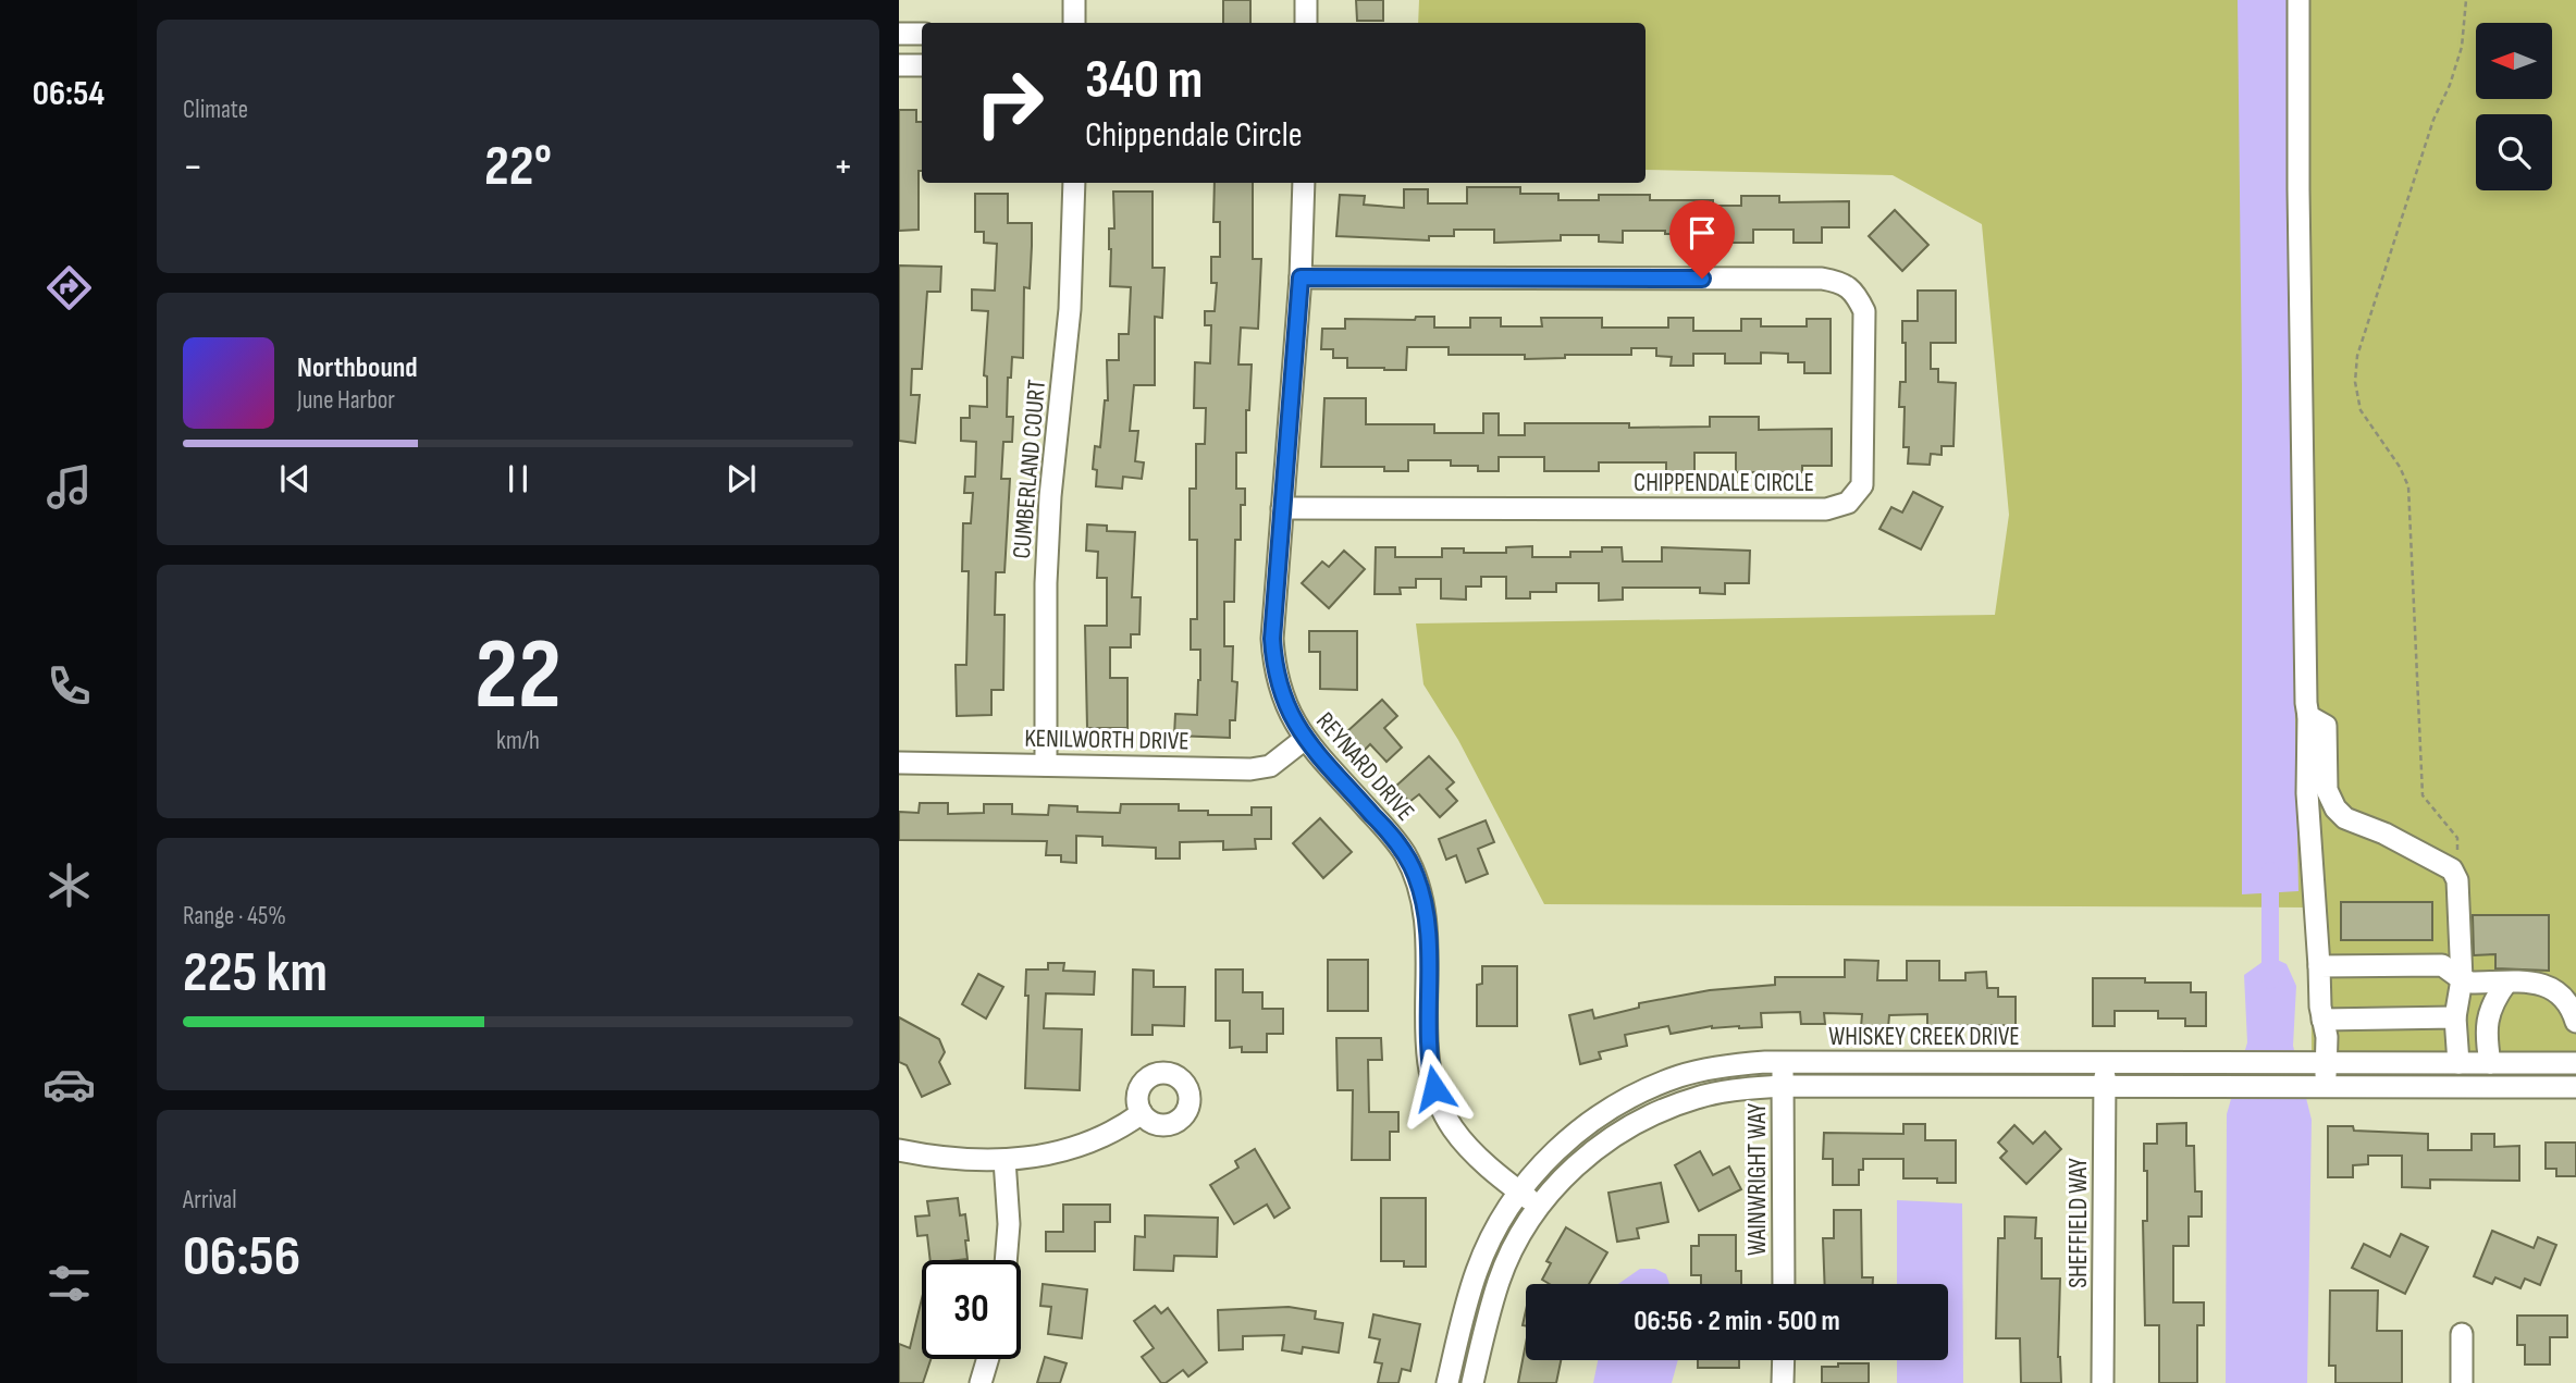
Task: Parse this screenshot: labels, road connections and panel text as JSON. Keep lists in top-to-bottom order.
{
  "streets": {
    "street": [
      "CUMBERLAND COURT",
      "CHIPPENDALE CIRCLE",
      "KENILWORTH DRIVE",
      "REYNARD DRIVE",
      "WHISKEY CREEK DRIVE",
      "WAINWRIGHT WAY",
      "SHEFFIELD WAY"
    ]
  },
  "crossings": [
    ["CUMBERLAND COURT", "KENILWORTH DRIVE"],
    ["CHIPPENDALE CIRCLE", "REYNARD DRIVE"],
    ["KENILWORTH DRIVE", "REYNARD DRIVE"],
    ["REYNARD DRIVE", "WHISKEY CREEK DRIVE"],
    ["WHISKEY CREEK DRIVE", "WAINWRIGHT WAY"],
    ["WHISKEY CREEK DRIVE", "SHEFFIELD WAY"]
  ],
  "north": "left",
  "page": {
    "tabs": "06:54",
    "tile": [
      "Climate",
      ["22", "km/h"],
      ["Range · 45%", "225 km"],
      ["Arrival", "06:56"]
    ],
    "turn": ["340 m", "Chippendale Circle"],
    "heat": ["−", "22°", "+"],
    "song": ["Northbound", "June Harbor"],
    "limit": "30",
    "trip": "06:56 · 2 min · 500 m"
  }
}
